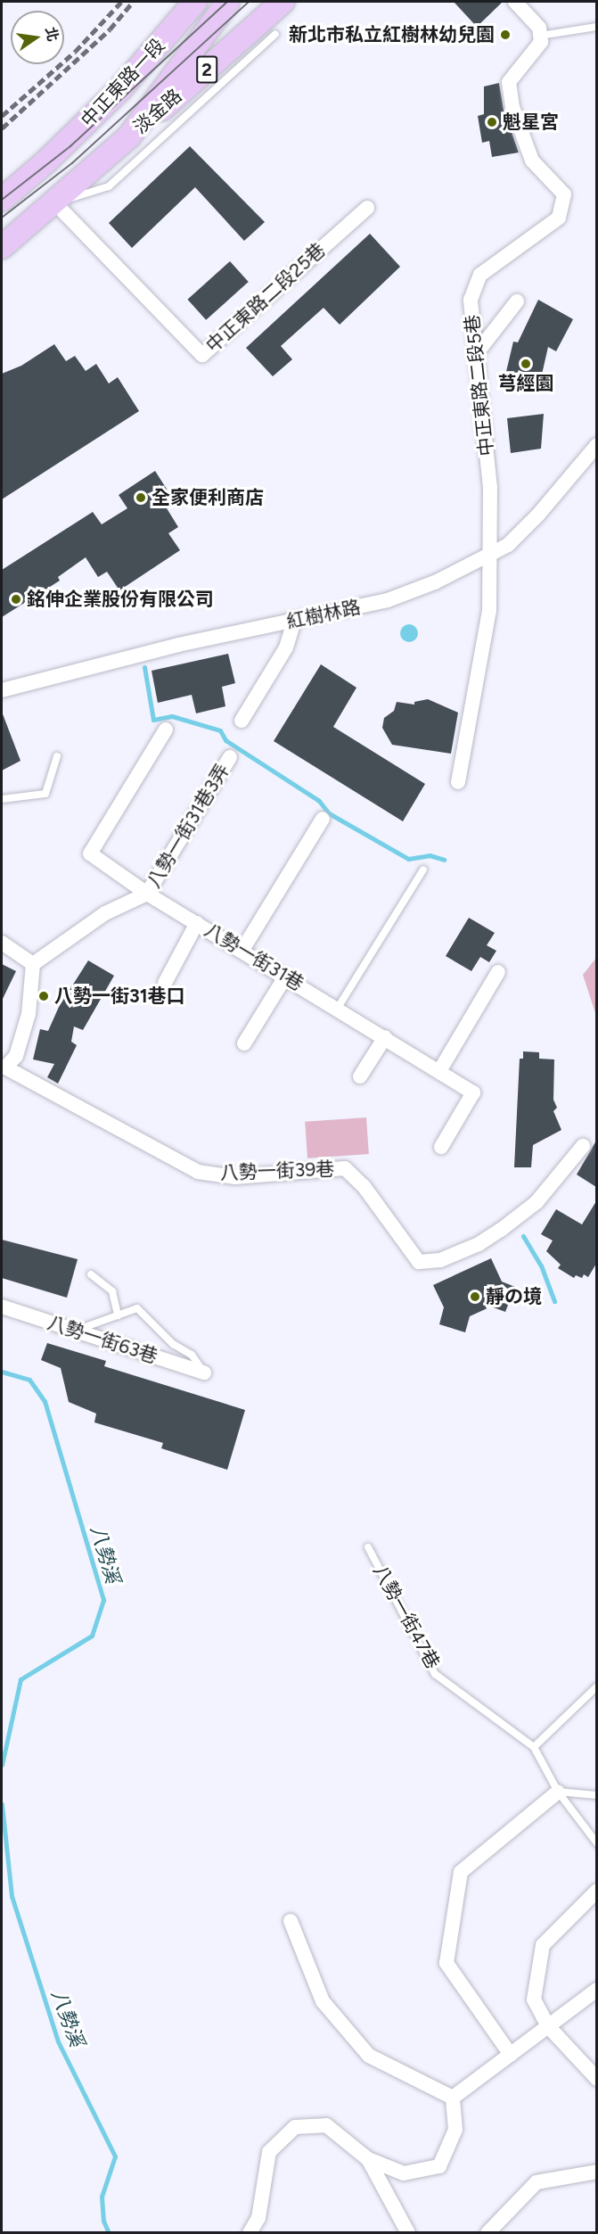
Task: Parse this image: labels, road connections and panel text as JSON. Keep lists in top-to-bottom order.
{
  "streets": {
    "main road": ["2", "中正東路一段", "淡金路"],
    "street": [
      "中正東路二段25巷",
      "中正東路二段5巷",
      "紅樹林路",
      "八勢一街31巷3弄",
      "八勢一街31巷",
      "八勢一街39巷",
      "八勢一街63巷"
    ],
    "lane": ["八勢一街47巷"]
  },
  "crossings": [
    ["2", "中正東路一段"],
    ["2", "中正東路二段25巷"],
    ["中正東路一段", "淡金路"],
    ["中正東路一段", "中正東路二段25巷"],
    ["中正東路二段5巷", "紅樹林路"],
    ["八勢一街31巷3弄", "八勢一街31巷"]
  ],
  "water": ["八勢溪"],
  "places": [
    "新北市私立紅樹林幼兒園",
    "魁星宮",
    "芎經園",
    "全家便利商店",
    "銘伸企業股份有限公司",
    "八勢一街31巷口",
    "靜の境"
  ],
  "north": "right"
}
